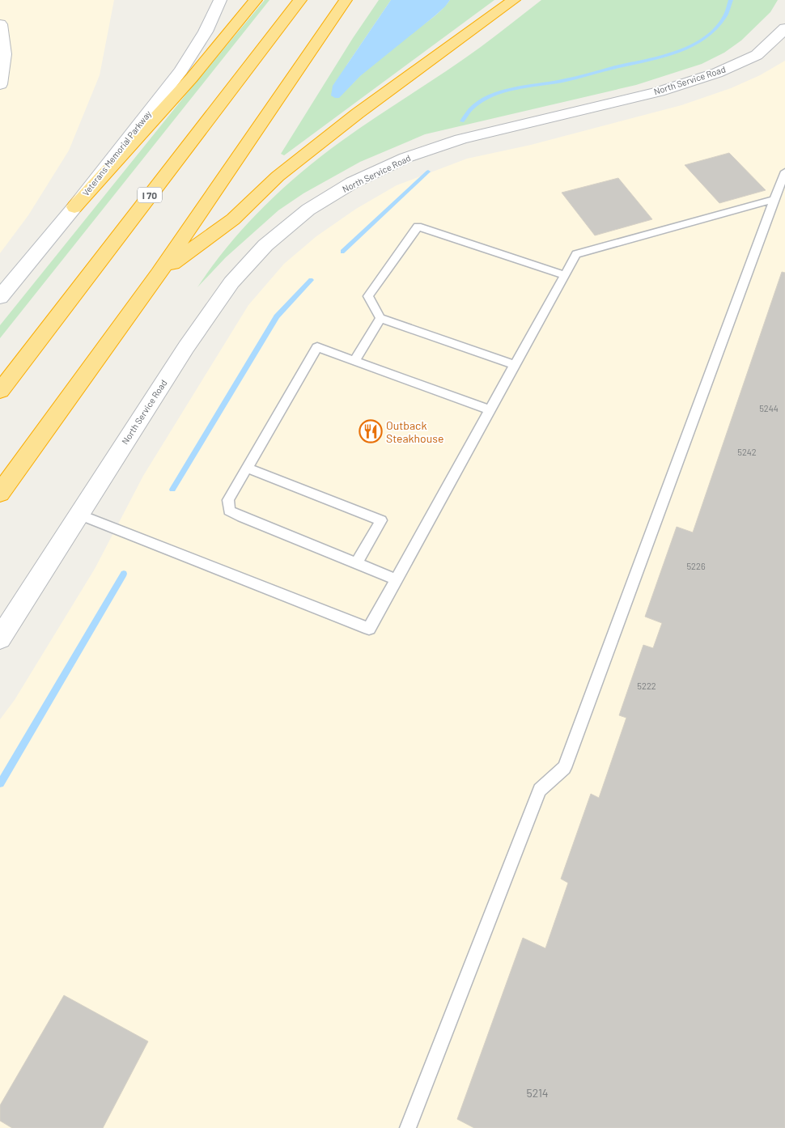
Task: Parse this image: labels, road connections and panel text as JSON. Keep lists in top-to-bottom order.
{
  "streets": {
    "highway": ["I 70"],
    "street": ["North Service Road", "Veterans Memorial Parkway"]
  },
  "places": {
    "restaurant": ["Outback Steakhouse"]
  },
  "house_numbers": [
    "5244",
    "5242",
    "5226",
    "5222",
    "5214"
  ]
}
